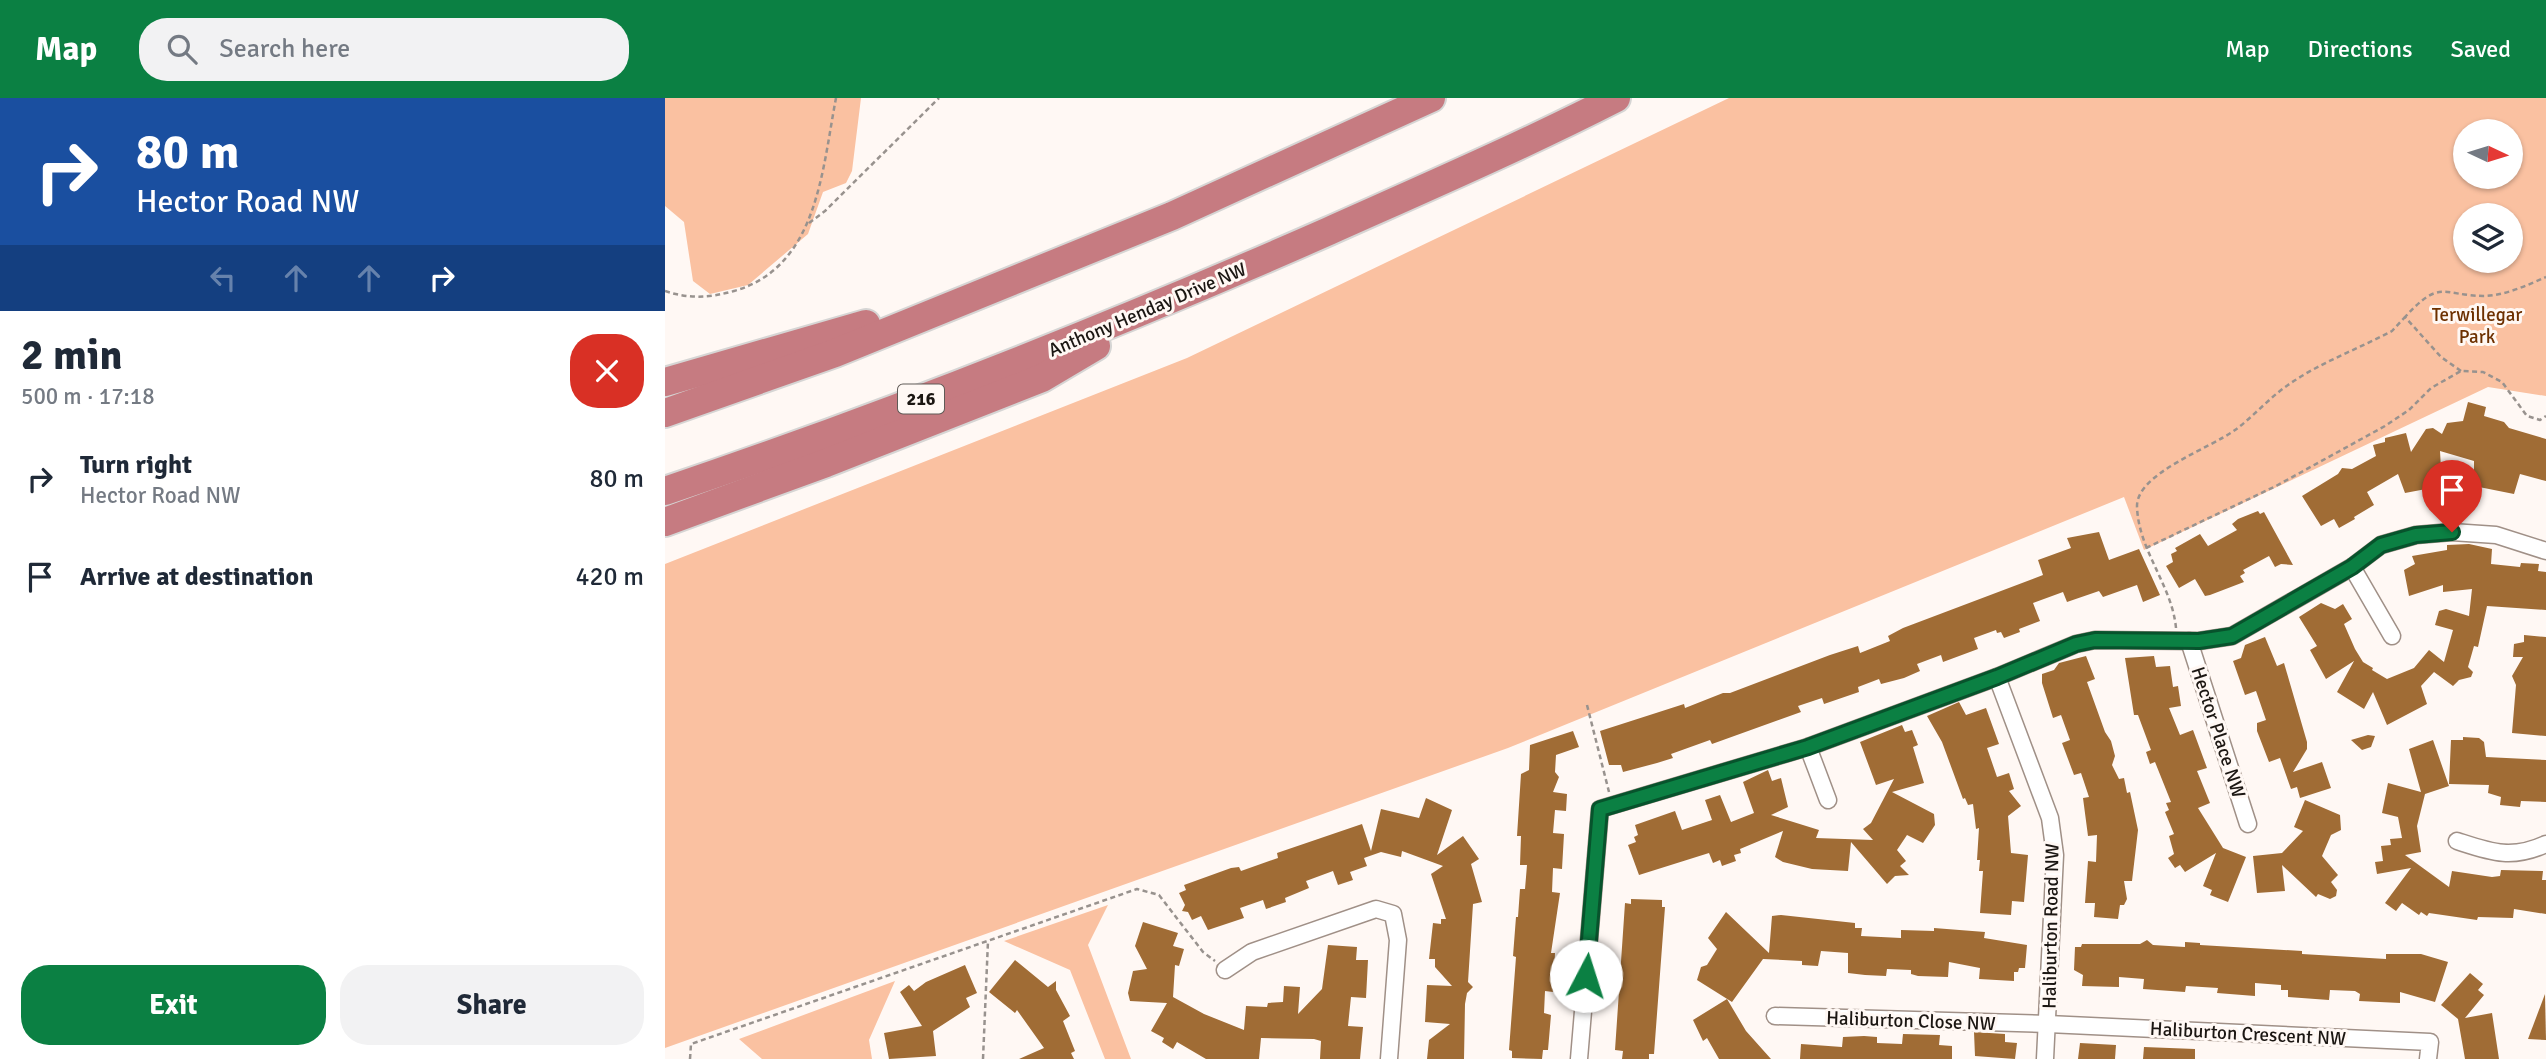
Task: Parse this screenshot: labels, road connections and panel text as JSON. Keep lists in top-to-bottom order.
{
  "streets": {
    "highway": ["Anthony Henday Drive NW", "216"],
    "street": [
      "Hector Place NW",
      "Haliburton Road NW",
      "Haliburton Close NW",
      "Haliburton Crescent NW"
    ]
  },
  "crossings": [
    ["Haliburton Road NW", "Haliburton Close NW"],
    ["Haliburton Road NW", "Haliburton Crescent NW"],
    ["Haliburton Close NW", "Haliburton Crescent NW"]
  ],
  "parks": ["Terwillegar Park"],
  "north": "right",
  "page": {
    "header": "Map",
    "search": "Search here",
    "nav": ["Map", "Directions", "Saved"],
    "turn": ["80 m", "Hector Road NW"],
    "heading": ["2 min", "500 m · 17:18"],
    "list": [
      {
        "name": "Turn right",
        "note": "Hector Road NW",
        "value": "80 m"
      },
      {
        "name": "Arrive at destination",
        "value": "420 m"
      }
    ],
    "buttons": ["Exit", "Share"]
  }
}
